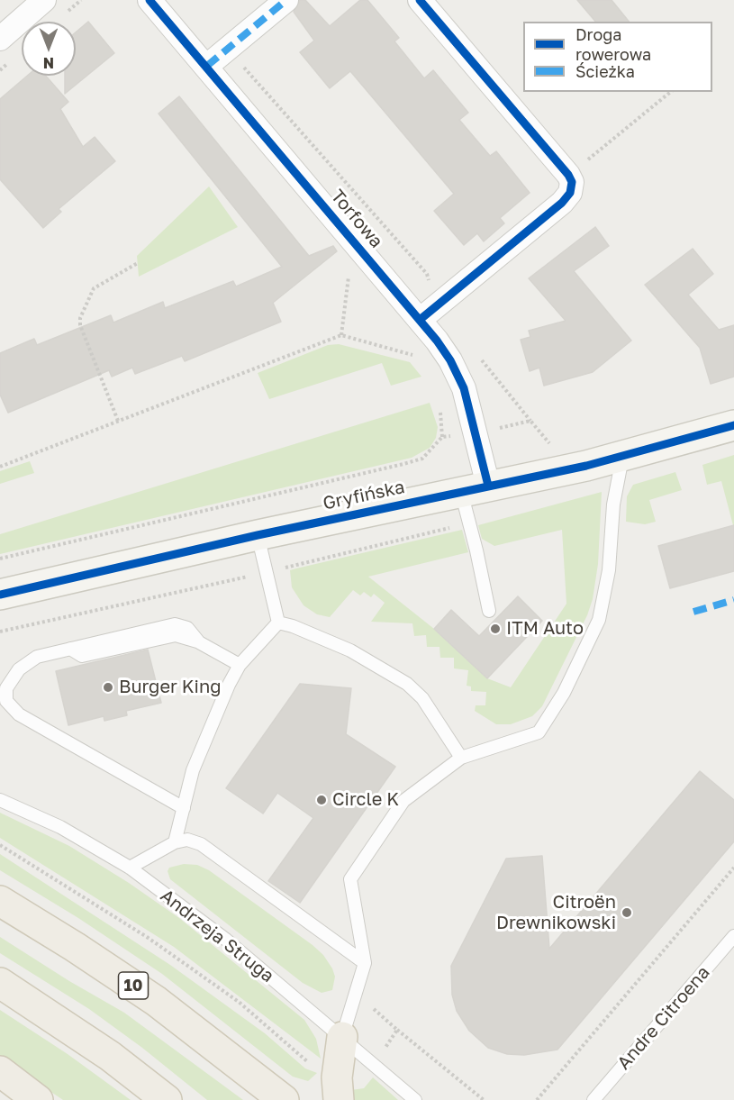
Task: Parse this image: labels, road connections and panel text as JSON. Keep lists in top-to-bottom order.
{
  "streets": {
    "main road": ["10"],
    "street": ["Torfowa", "Gryfińska"],
    "lane": ["Andrzeja Struga", "Andre Citroena"]
  },
  "crossings": [
    ["Torfowa", "Gryfińska"]
  ],
  "places": [
    "ITM Auto",
    "Burger King",
    "Circle K",
    "Citroën Drewnikowski"
  ],
  "legend": ["Droga rowerowa", "Ścieżka"],
  "north": "bottom"
}
